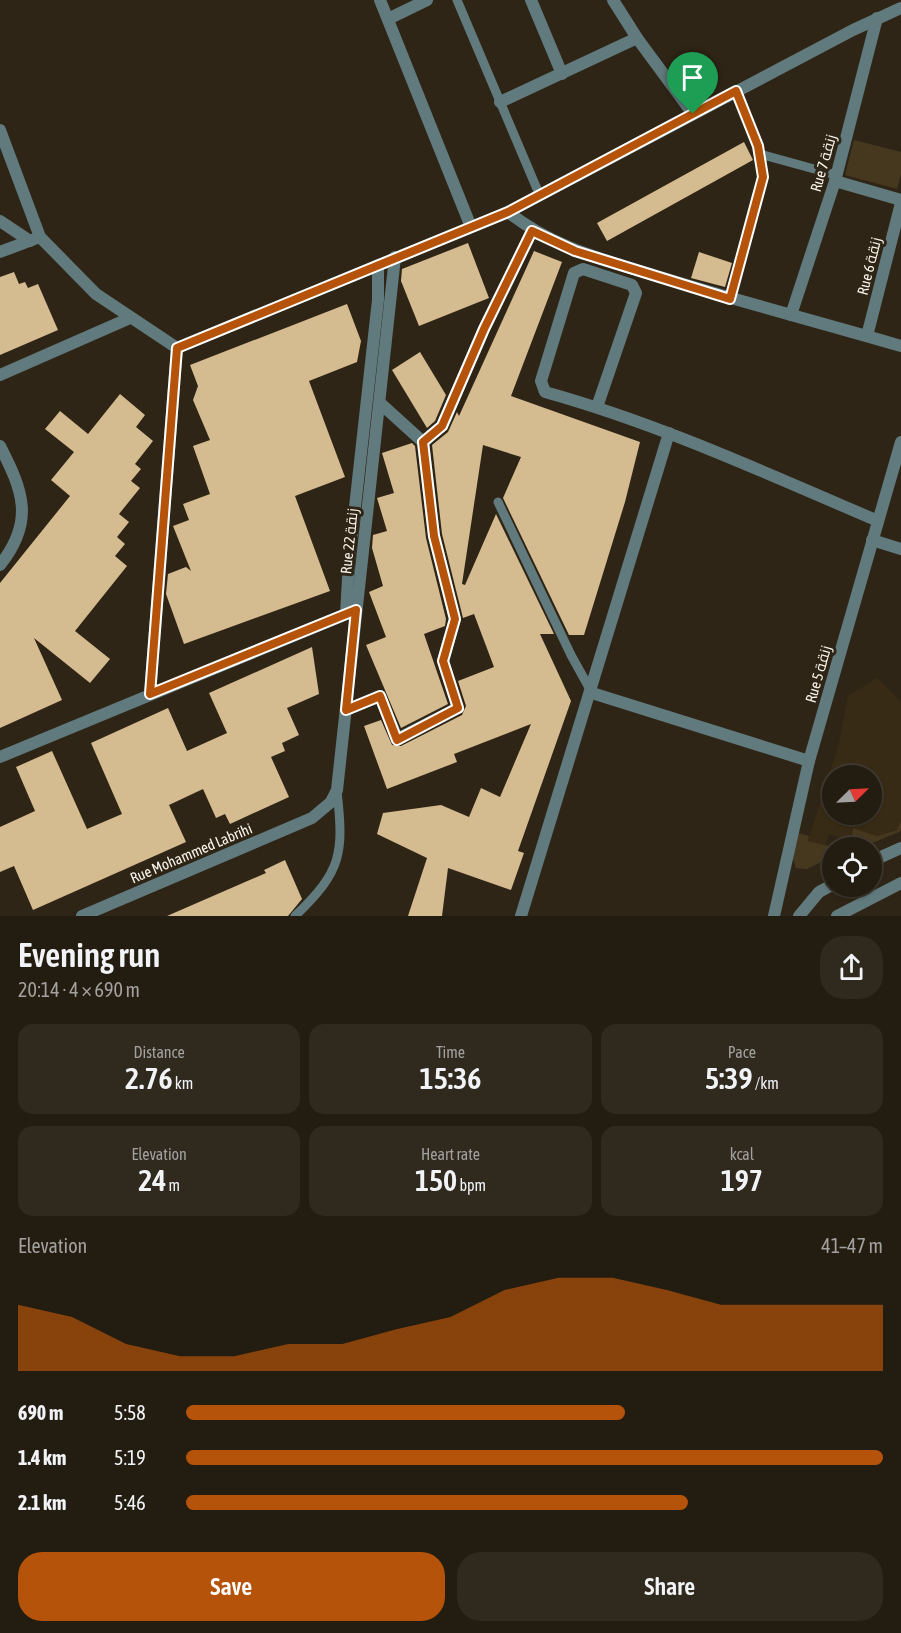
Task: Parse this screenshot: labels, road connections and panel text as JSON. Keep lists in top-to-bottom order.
{
  "streets": {
    "street": [
      "Rue 7 زنقة",
      "Rue 6 زنقة",
      "Rue 22 زنقة",
      "Rue 5 زنقة",
      "Rue Mohammed Labrihi"
    ]
  },
  "crossings": [
    ["Rue 22 زنقة", "Rue Mohammed Labrihi"]
  ],
  "north": "top right",
  "page": {
    "heading": ["Evening run", "20:14 · 4 × 690 m"],
    "stats": [
      ["Distance", "2.76 km"],
      ["Time", "15:36"],
      ["Pace", "5:39 /km"],
      ["Elevation", "24 m"],
      ["Heart rate", "150 bpm"],
      ["kcal", "197"]
    ],
    "chart": ["Elevation", "41–47 m"],
    "list": [
      {
        "name": "690 m",
        "note": "5:58"
      },
      {
        "name": "1.4 km",
        "note": "5:19"
      },
      {
        "name": "2.1 km",
        "note": "5:46"
      }
    ],
    "buttons": ["Save", "Share"]
  }
}
